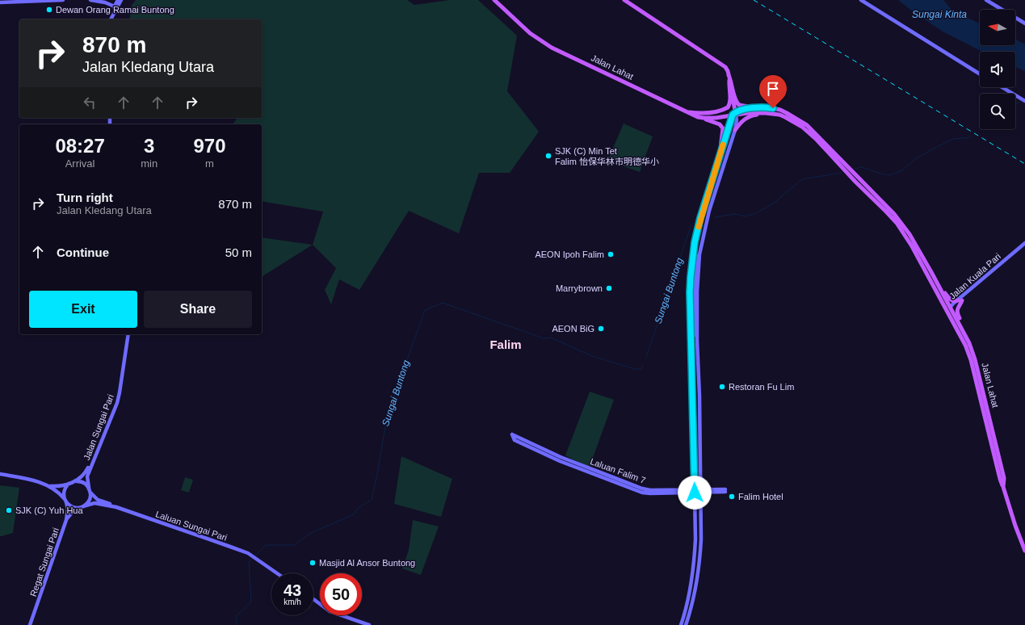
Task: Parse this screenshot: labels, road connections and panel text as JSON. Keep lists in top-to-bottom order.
{
  "streets": {
    "main road": [
      "Jalan Lahat",
      "Jalan Kuala Pari",
      "Jalan Sungai Pari",
      "Laluan Falim 7",
      "Laluan Sungai Pari",
      "Regat Sungai Pari"
    ]
  },
  "crossings": [
    ["Jalan Sungai Pari", "Laluan Sungai Pari"],
    ["Jalan Sungai Pari", "Regat Sungai Pari"],
    ["Laluan Sungai Pari", "Regat Sungai Pari"]
  ],
  "districts": ["Falim"],
  "water": ["Sungai Kinta", "Sungai Buntong"],
  "places": [
    "Dewan Orang Ramai Buntong",
    "SJK (C) Min Tet Falim 怡保华林市明德华小",
    "AEON Ipoh Falim",
    "Marrybrown",
    "AEON BiG",
    "Restoran Fu Lim",
    "Falim Hotel",
    "SJK (C) Yuh Hua",
    "Masjid Al Ansor Buntong"
  ],
  "north": "left",
  "page": {
    "turn": ["870 m", "Jalan Kledang Utara"],
    "eta": [
      "08:27",
      "Arrival",
      "3",
      "min",
      "970",
      "m"
    ],
    "list": [
      {
        "name": "Turn right",
        "note": "Jalan Kledang Utara",
        "value": "870 m"
      },
      {
        "name": "Continue",
        "value": "50 m"
      }
    ],
    "buttons": ["Exit", "Share"],
    "speed": "43 km/h",
    "limit": "50"
  }
}
